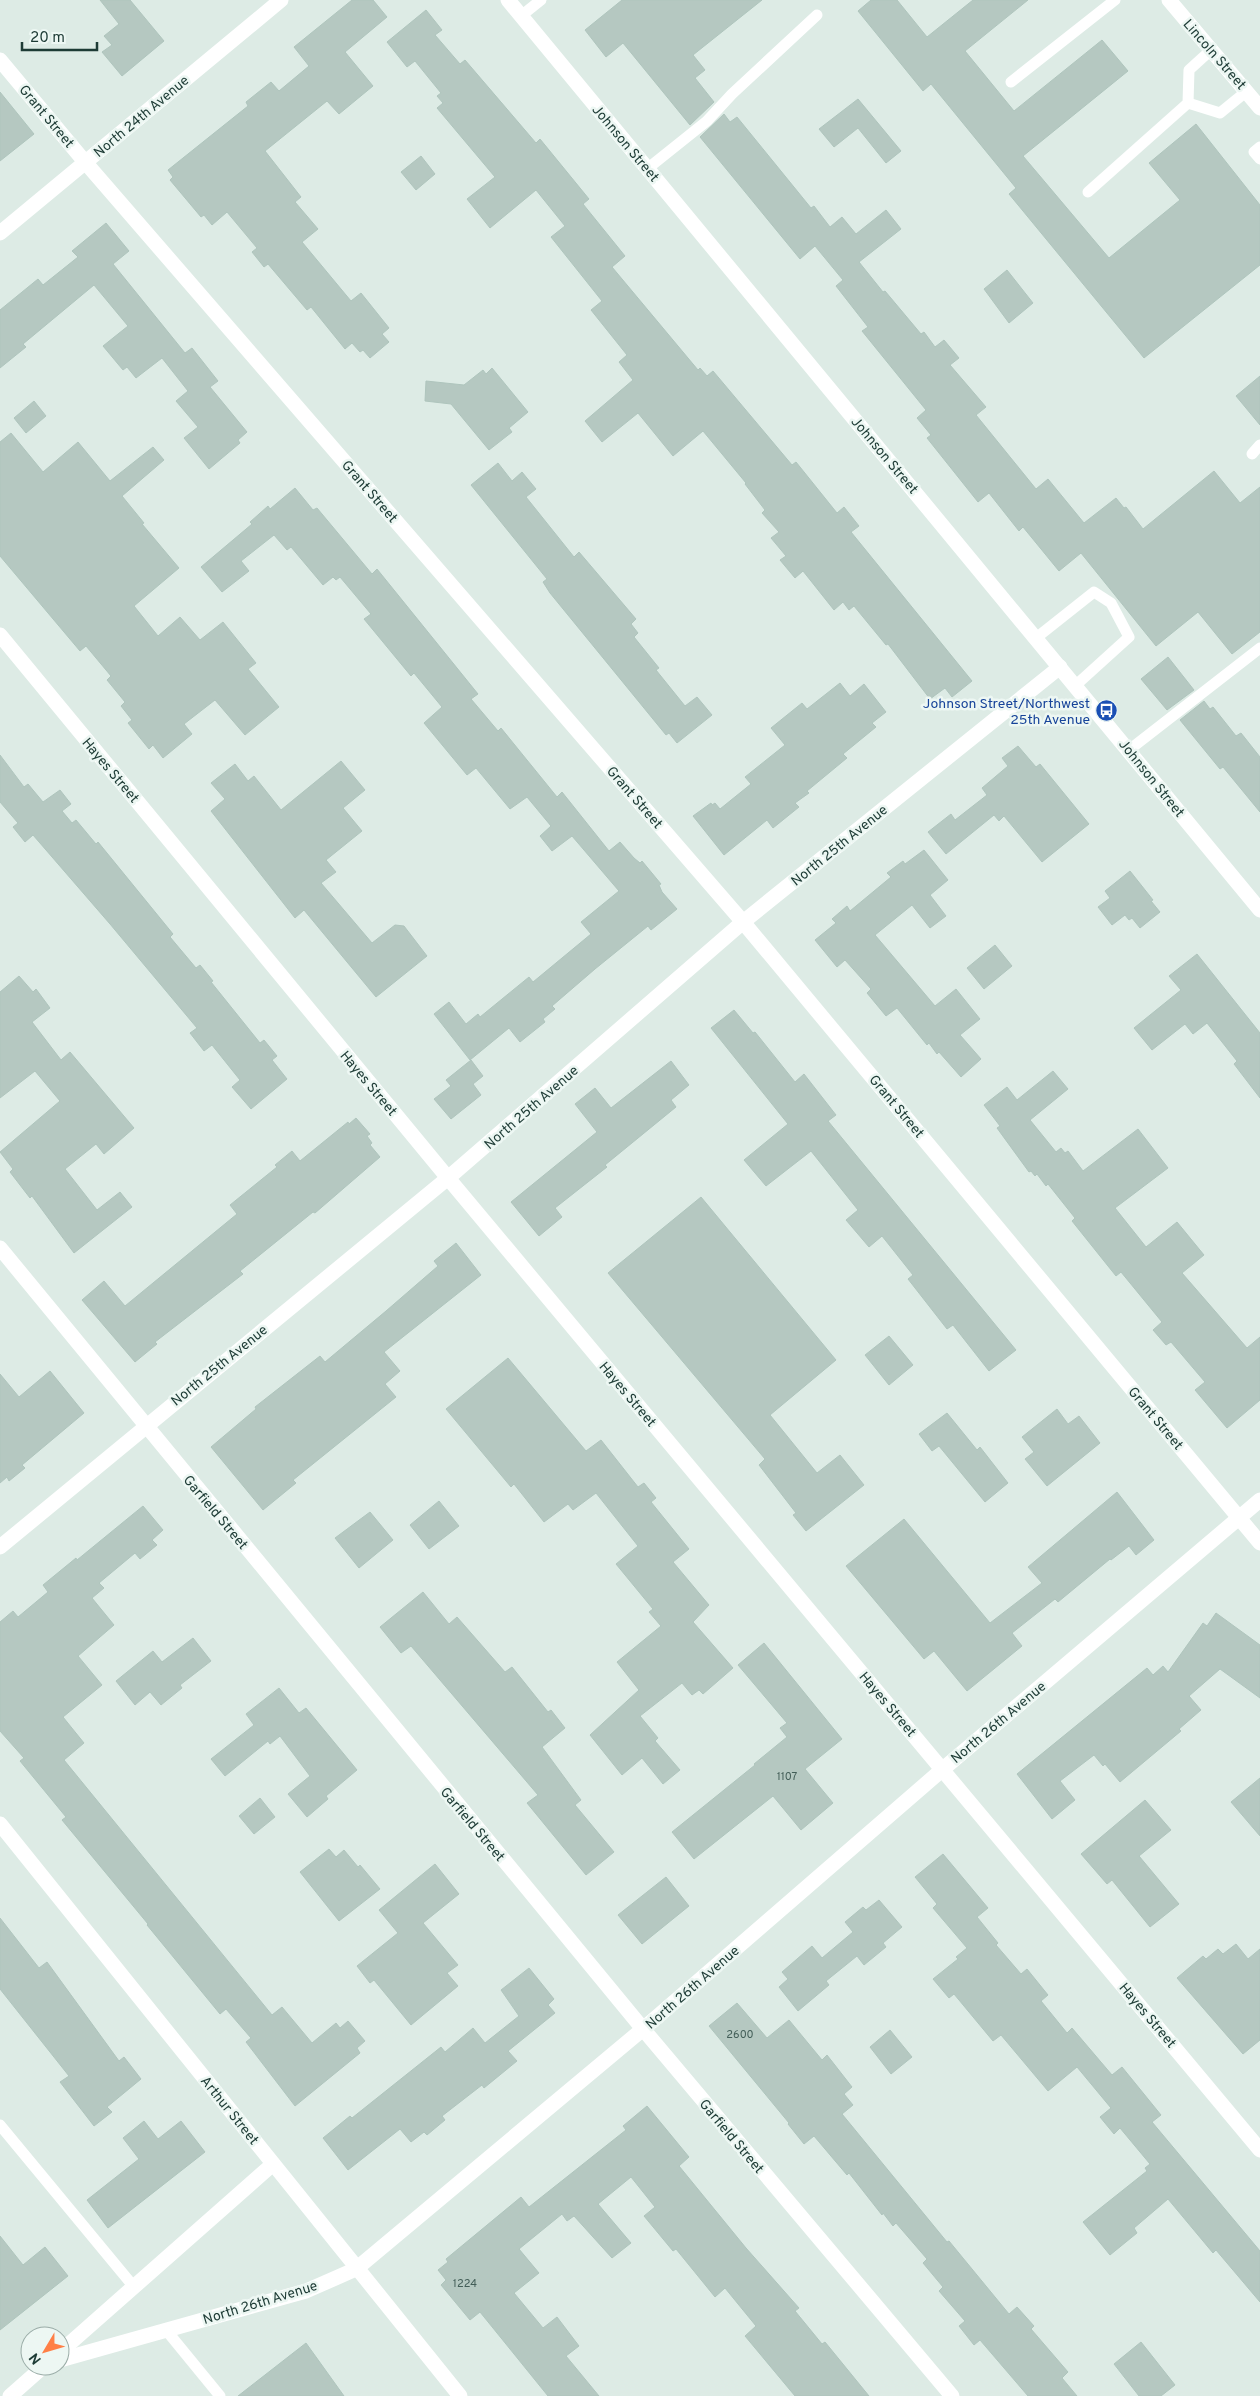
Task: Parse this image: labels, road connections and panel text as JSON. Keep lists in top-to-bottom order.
{
  "streets": {
    "street": [
      "Lincoln Street",
      "Grant Street",
      "North 24th Avenue",
      "Johnson Street",
      "Hayes Street",
      "North 25th Avenue",
      "Garfield Street",
      "North 26th Avenue",
      "Arthur Street"
    ]
  },
  "crossings": [
    ["Grant Street", "North 24th Avenue"],
    ["Grant Street", "North 25th Avenue"],
    ["Grant Street", "North 26th Avenue"],
    ["Johnson Street", "North 25th Avenue"],
    ["Hayes Street", "North 25th Avenue"],
    ["Hayes Street", "North 26th Avenue"],
    ["North 25th Avenue", "Garfield Street"],
    ["Garfield Street", "North 26th Avenue"],
    ["North 26th Avenue", "Arthur Street"]
  ],
  "places": {
    "bus stop": ["Johnson Street/Northwest 25th Avenue"]
  },
  "house_numbers": ["1107", "2600", "1224"],
  "scale_bar": "20 m",
  "north": "bottom left"
}
